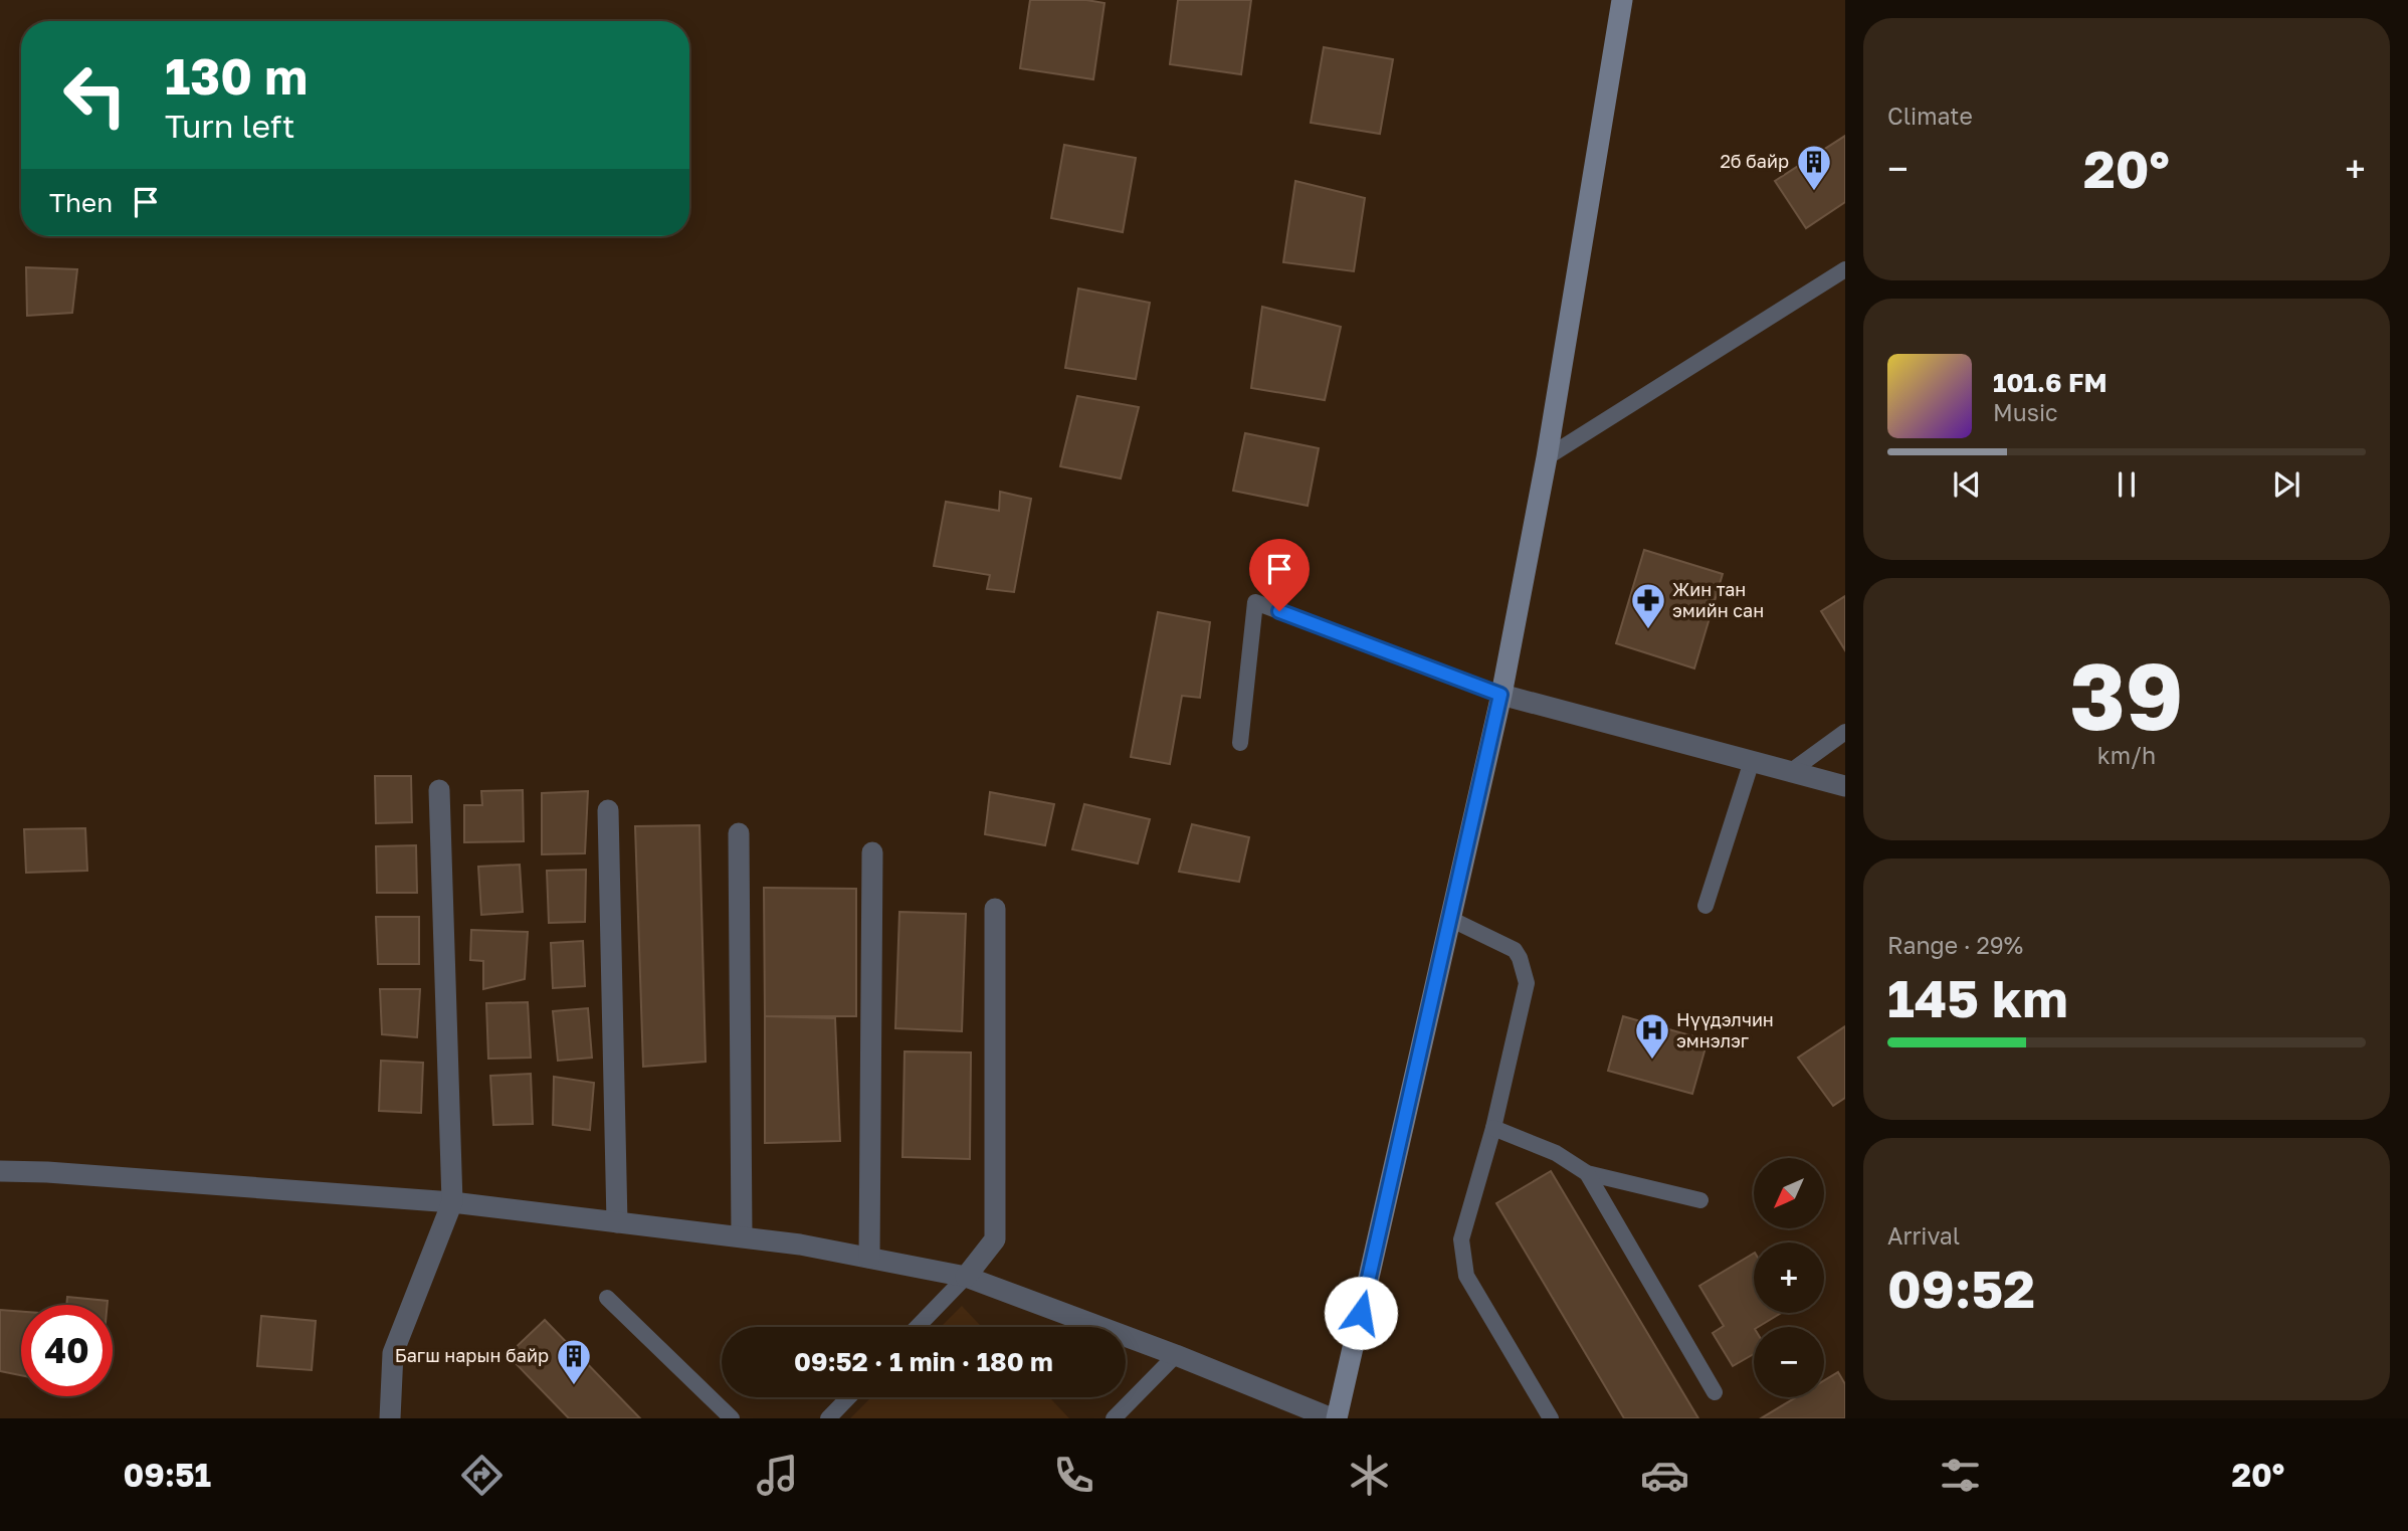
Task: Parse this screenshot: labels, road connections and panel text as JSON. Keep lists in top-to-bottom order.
{
  "places": {
    "building": ["2б байр", "Багш нарын байр"],
    "pharmacy": ["Жин тан эмийн сан"],
    "hospital": ["Нүүдэлчин эмнэлэг"]
  },
  "north": "bottom left",
  "page": {
    "tile": [
      "Climate",
      ["39", "km/h"],
      ["Range · 29%", "145 km"],
      ["Arrival", "09:52"]
    ],
    "turn": ["130 m", "Turn left"],
    "heat": ["−", "20°", "+"],
    "then": "Then",
    "song": ["101.6 FM", "Music"],
    "map_buttons": ["+", "−"],
    "limit": "40",
    "trip": "09:52 · 1 min · 180 m",
    "tabs": ["09:51", "20°"]
  }
}
